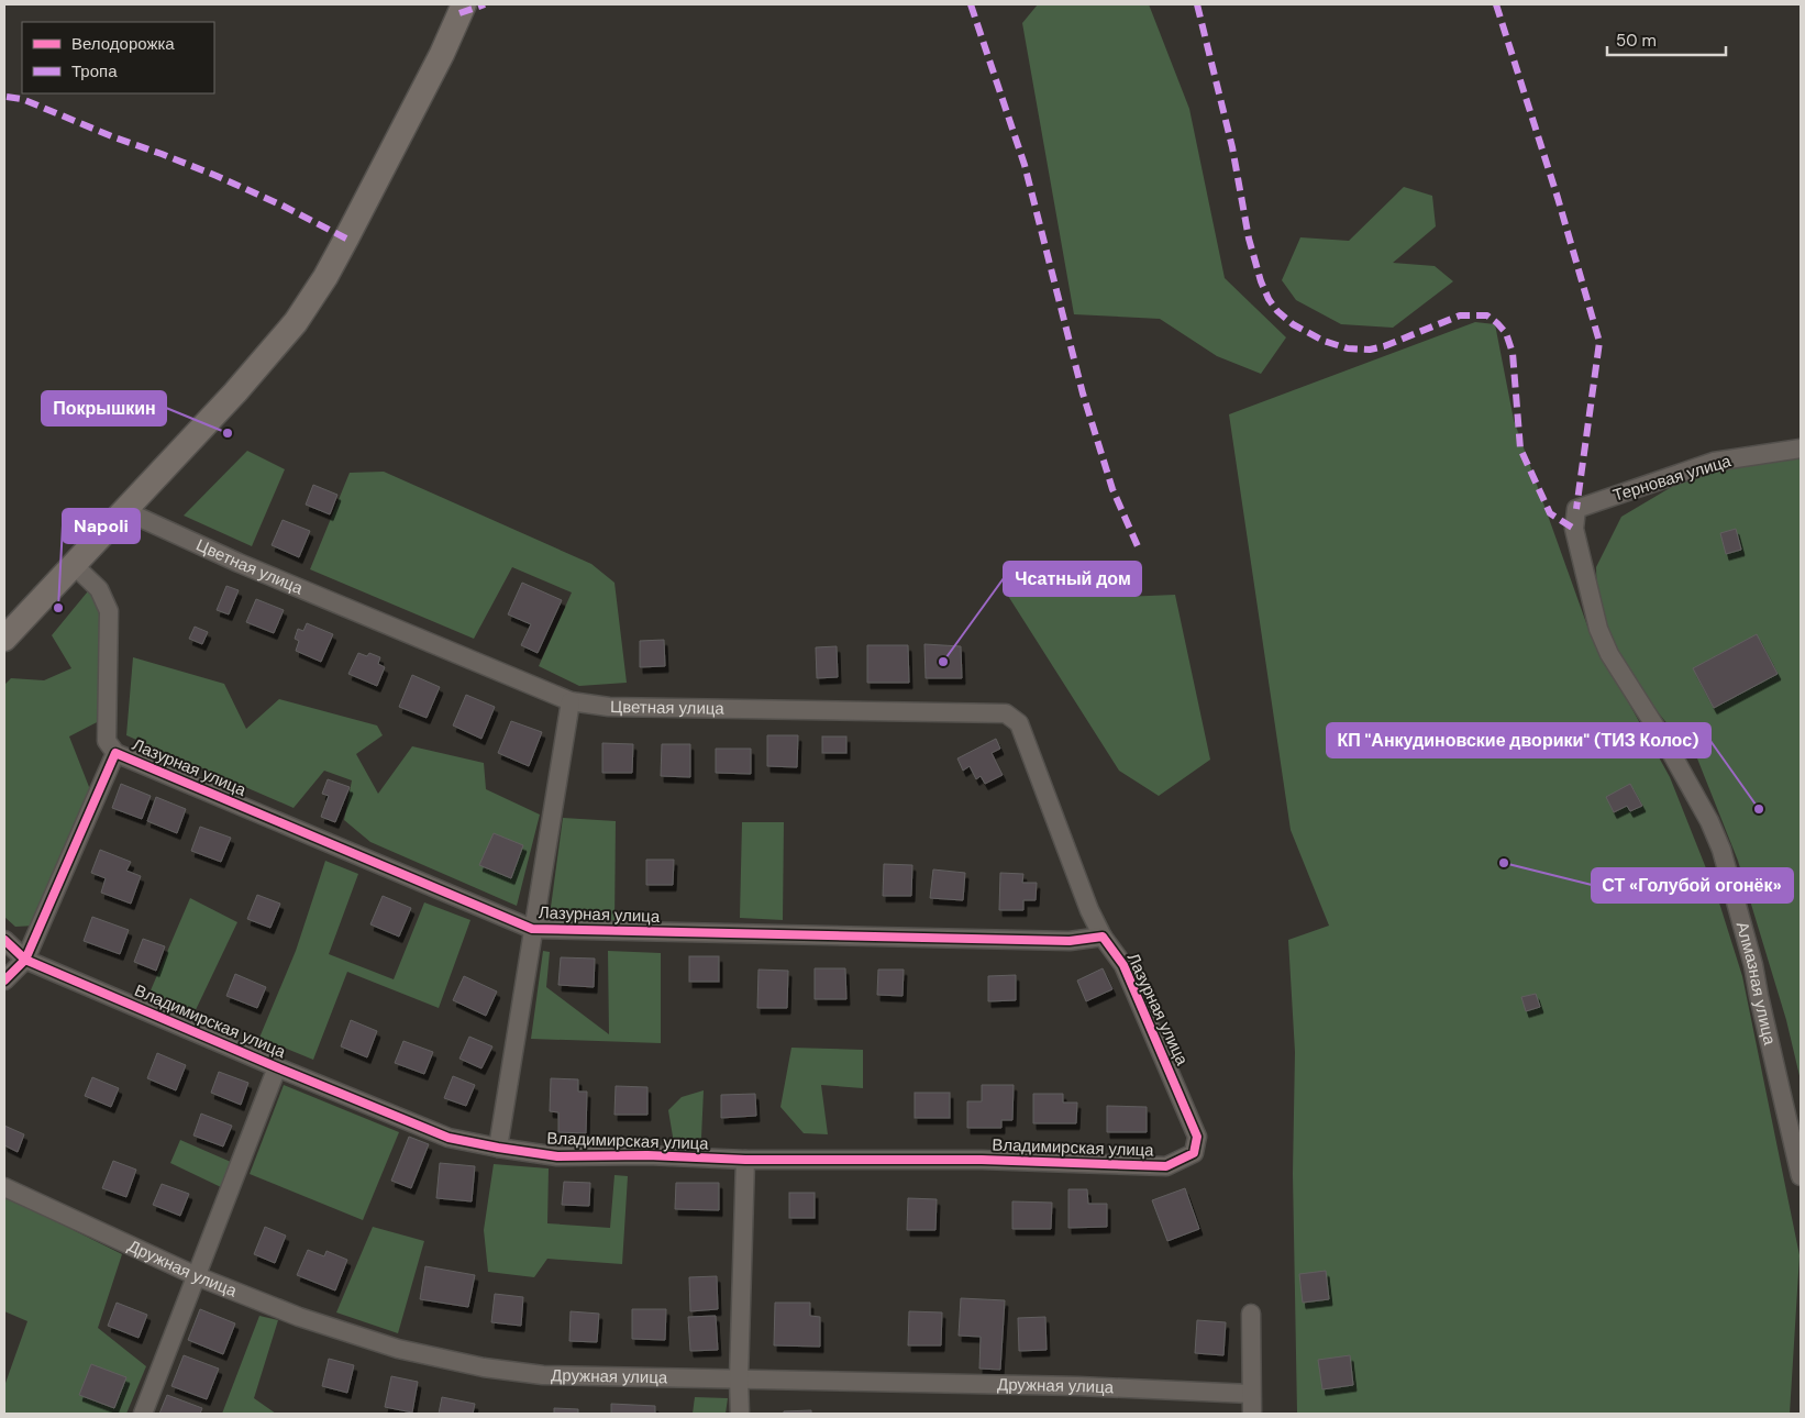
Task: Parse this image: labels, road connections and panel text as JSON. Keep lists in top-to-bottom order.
{
  "streets": {
    "street": [
      "Терновая улица",
      "Цветная улица",
      "Лазурная улица",
      "Алмазная улица",
      "Владимирская улица",
      "Дружная улица"
    ]
  },
  "crossings": [
    ["Терновая улица", "Алмазная улица"],
    ["Цветная улица", "Лазурная улица"],
    ["Лазурная улица", "Владимирская улица"]
  ],
  "places": [
    "Покрышкин",
    "Napoli",
    "Чсатный дом",
    "КП \"Анкудиновские дворики\" (ТИЗ Колос)",
    "СТ «Голубой огонёк»"
  ],
  "legend": ["Велодорожка", "Тропа"],
  "scale_bar": "50 m"
}
